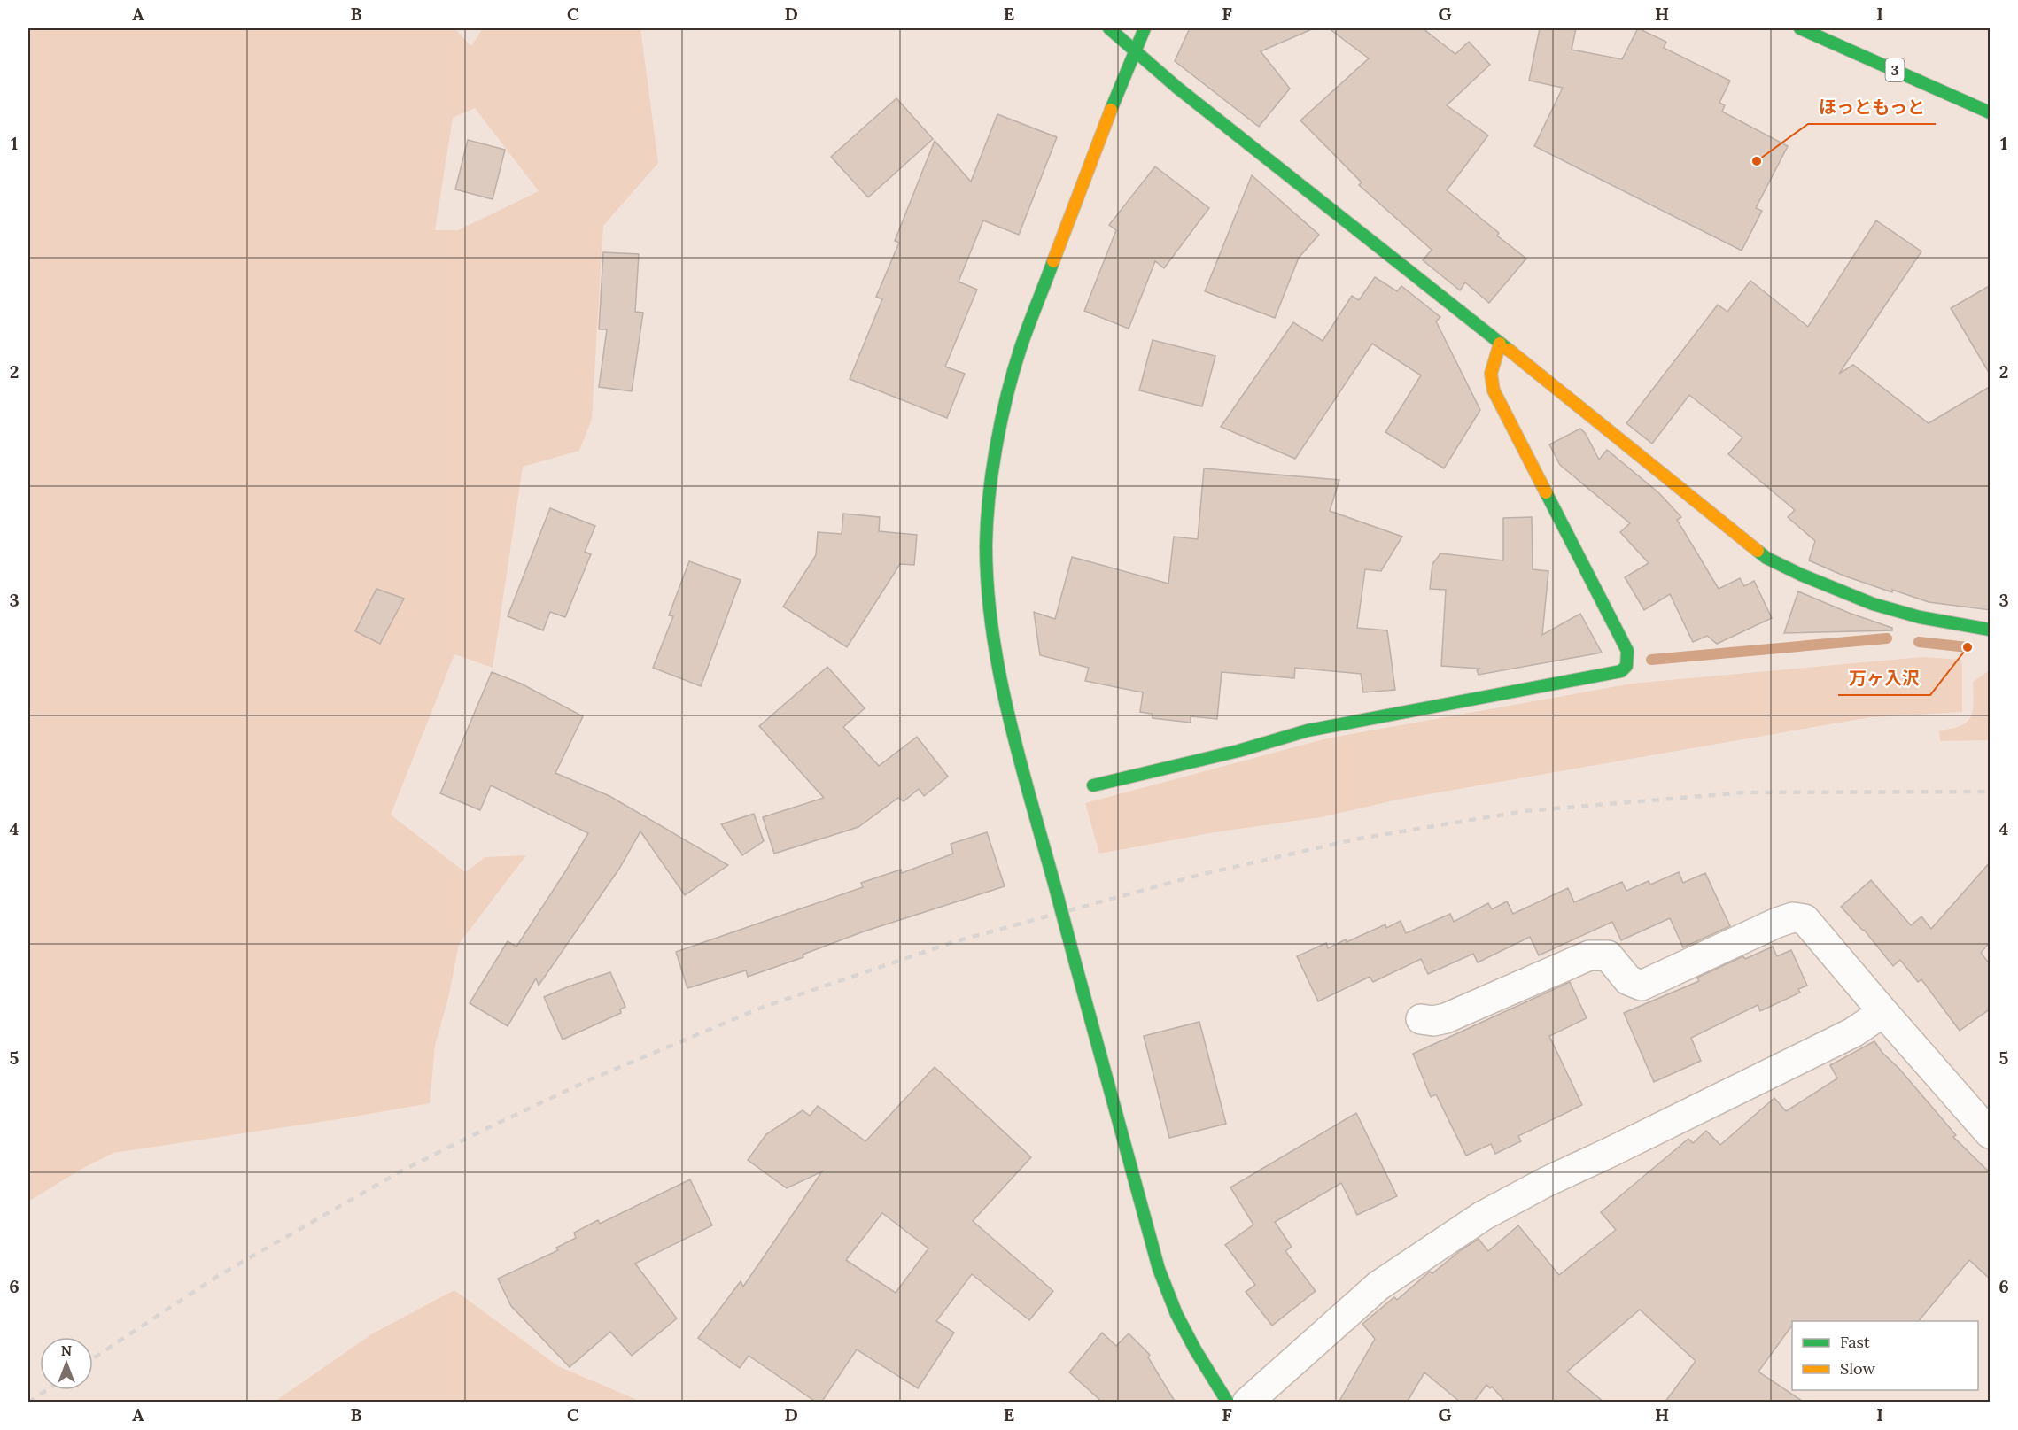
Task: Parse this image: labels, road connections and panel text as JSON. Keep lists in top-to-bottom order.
{
  "streets": {
    "street": ["3"]
  },
  "places": ["ほっともっと", "万ヶ入沢"],
  "legend": ["Fast", "Slow"],
  "north": "top",
  "grid": {
    "columns": [
      "A",
      "B",
      "C",
      "D",
      "E",
      "F",
      "G",
      "H",
      "I"
    ],
    "rows": [
      "1",
      "2",
      "3",
      "4",
      "5",
      "6"
    ]
  }
}
